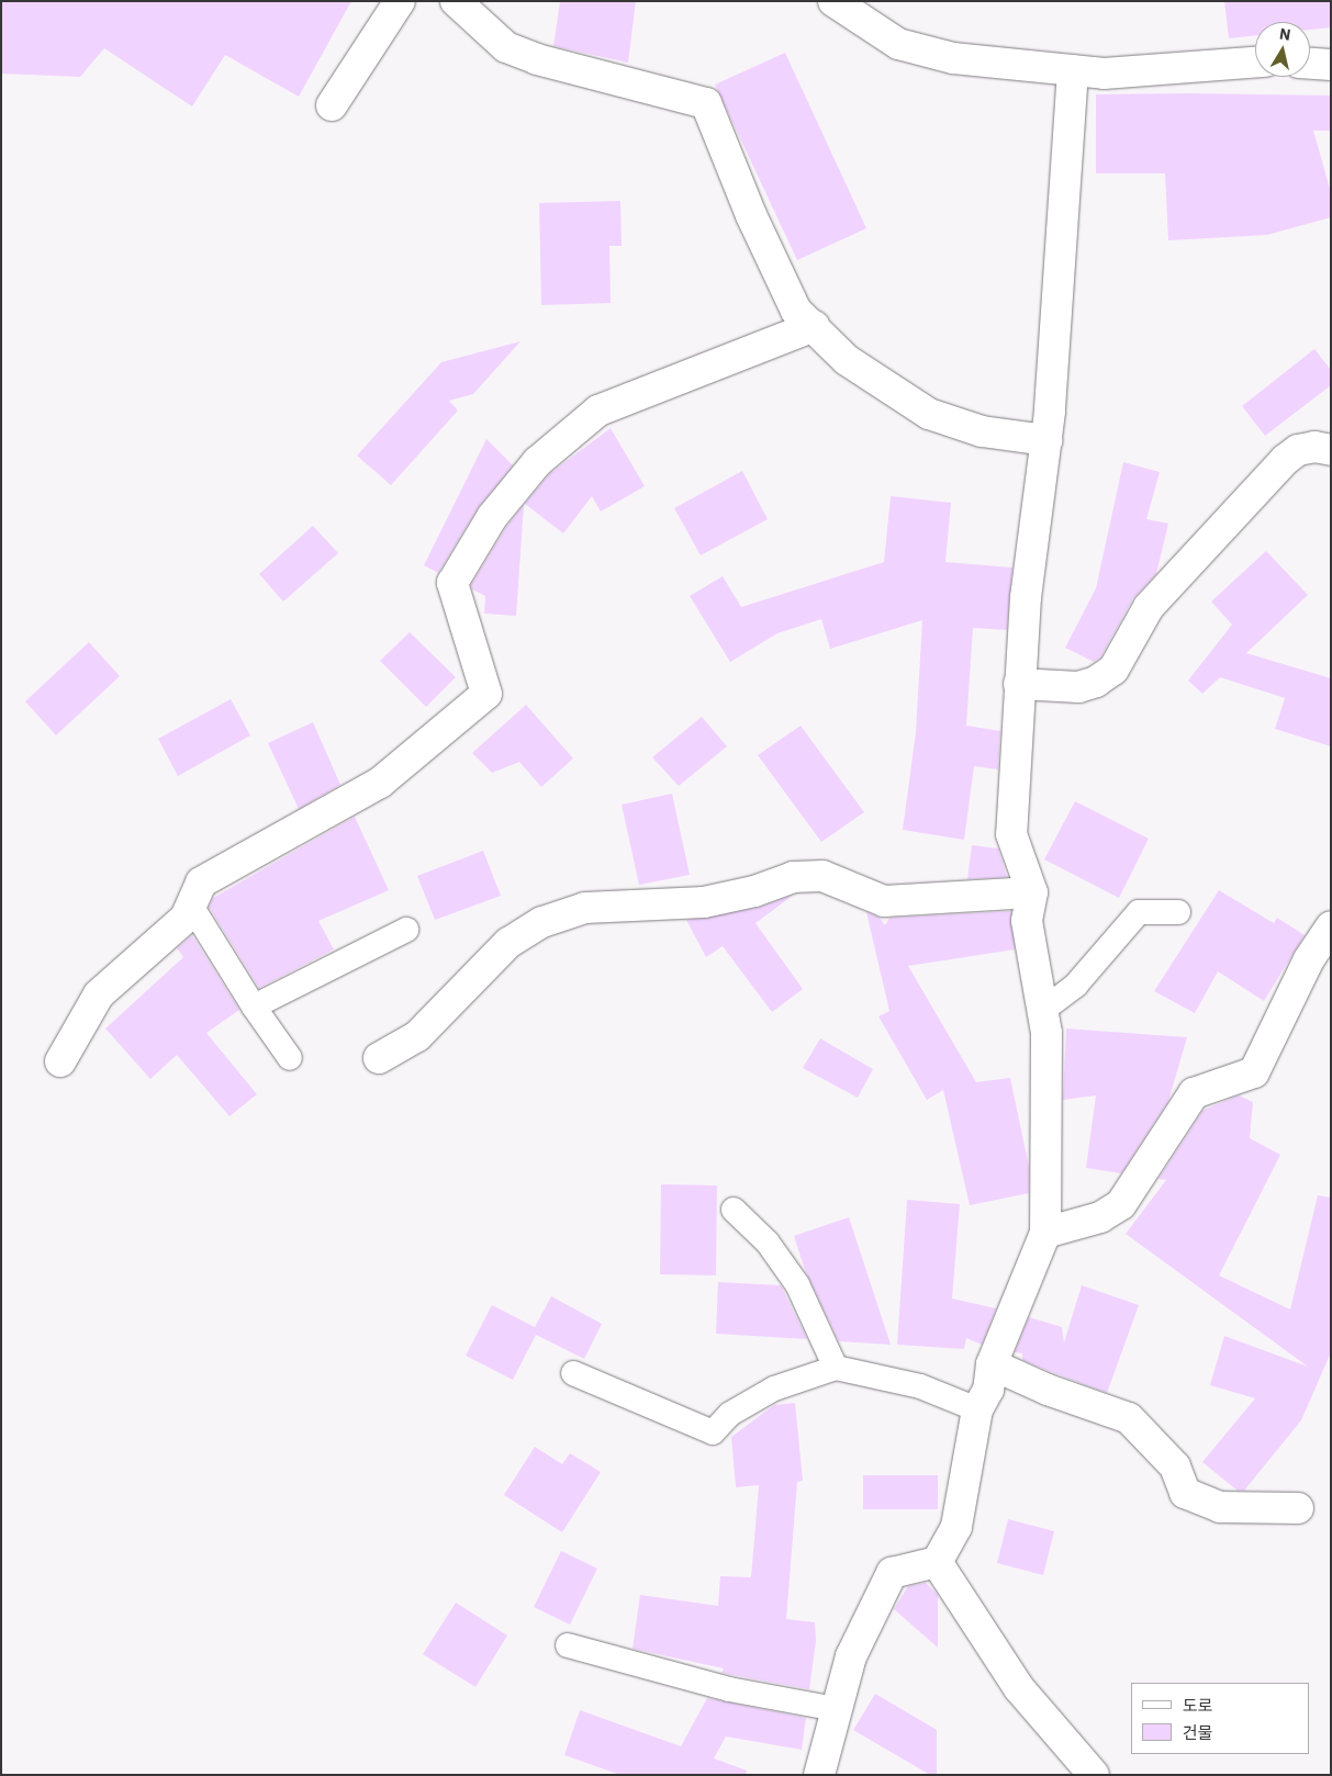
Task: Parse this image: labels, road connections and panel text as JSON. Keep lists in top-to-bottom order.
{
  "legend": ["도로", "건물"],
  "north": "top"
}
